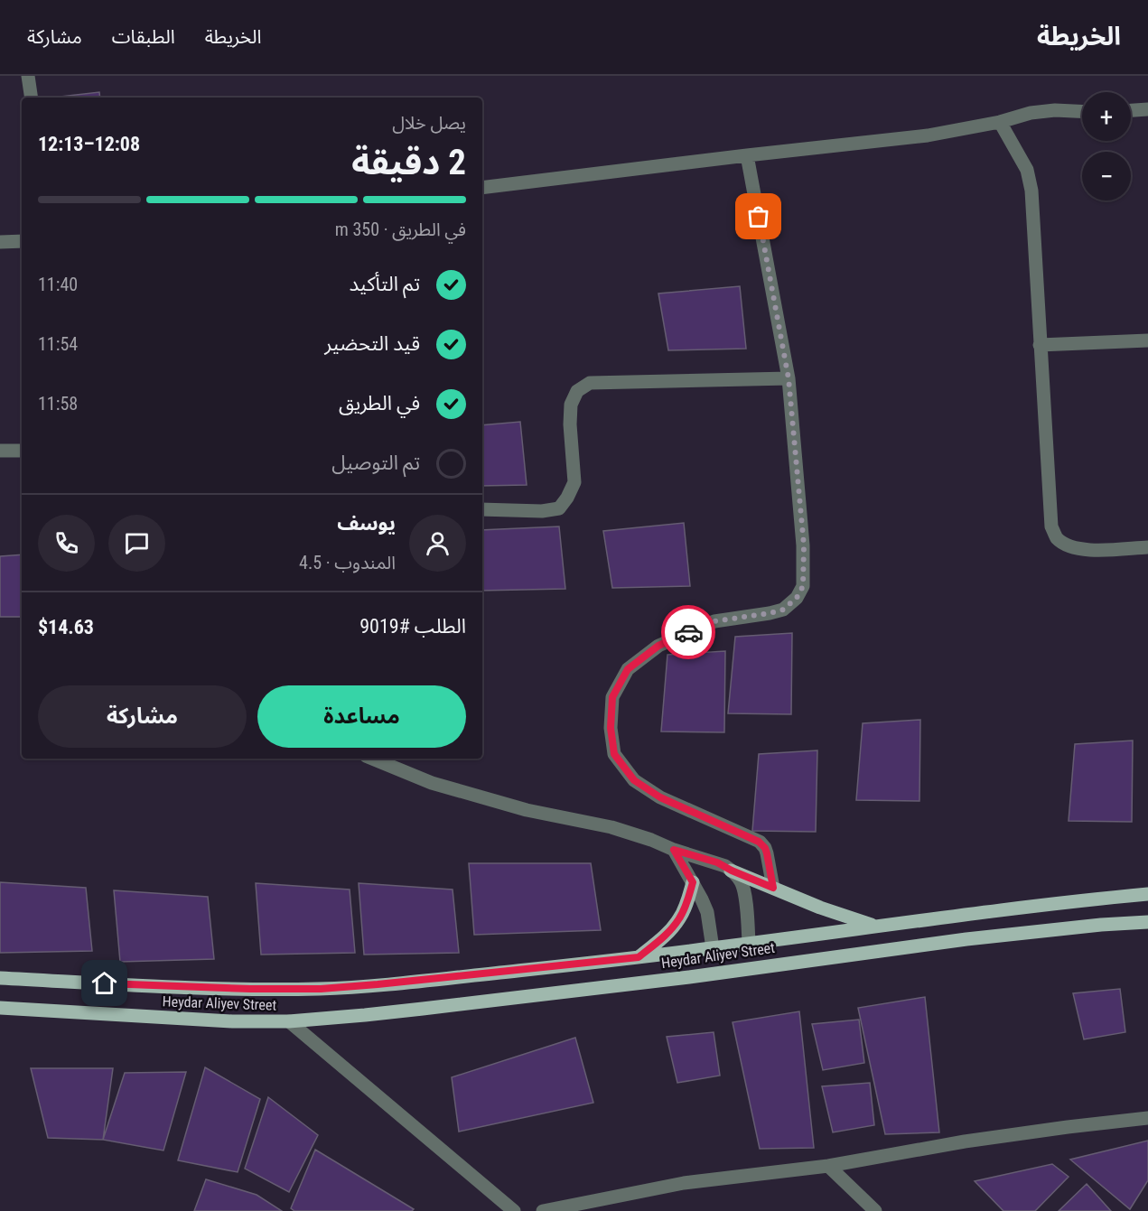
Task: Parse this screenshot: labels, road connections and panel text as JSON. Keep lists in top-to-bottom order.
{
  "streets": {
    "main road": ["Heydar Aliyev Street"]
  },
  "page": {
    "header": "الخريطة",
    "nav": ["الخريطة", "الطبقات", "مشاركة"],
    "map_buttons": ["+", "−"],
    "heading": ["2 دقيقة", "يصل خلال", "12:08–12:13"],
    "panel": [
      "يوسف",
      "المندوب · 4.5",
      "الطلب #9019",
      "$14.63"
    ],
    "bar": "في الطريق · 350 m",
    "list": [
      ["تم التأكيد", "11:40"],
      ["قيد التحضير", "11:54"],
      ["في الطريق", "11:58"],
      "تم التوصيل"
    ],
    "buttons": ["مساعدة", "مشاركة"]
  }
}
